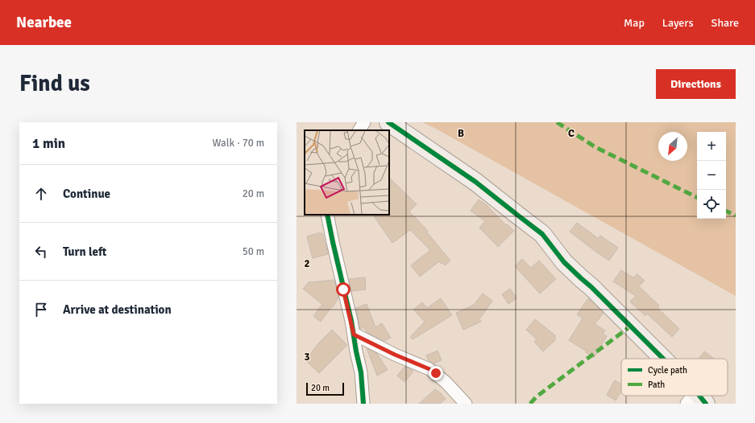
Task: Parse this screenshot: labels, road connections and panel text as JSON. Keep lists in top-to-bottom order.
{
  "legend": ["Cycle path", "Path"],
  "scale_bar": "20 m",
  "north": "bottom left",
  "page": {
    "header": "Nearbee",
    "nav": ["Map", "Layers", "Share"],
    "buttons": "Directions",
    "title": "Find us",
    "heading": ["1 min", "Walk · 70 m"],
    "map_buttons": ["+", "−"],
    "list": [
      ["Continue", "20 m"],
      ["Turn left", "50 m"],
      "Arrive at destination"
    ],
    "scale": "20 m"
  },
  "grid": {
    "columns": ["B", "C"],
    "rows": ["2", "3"]
  }
}
